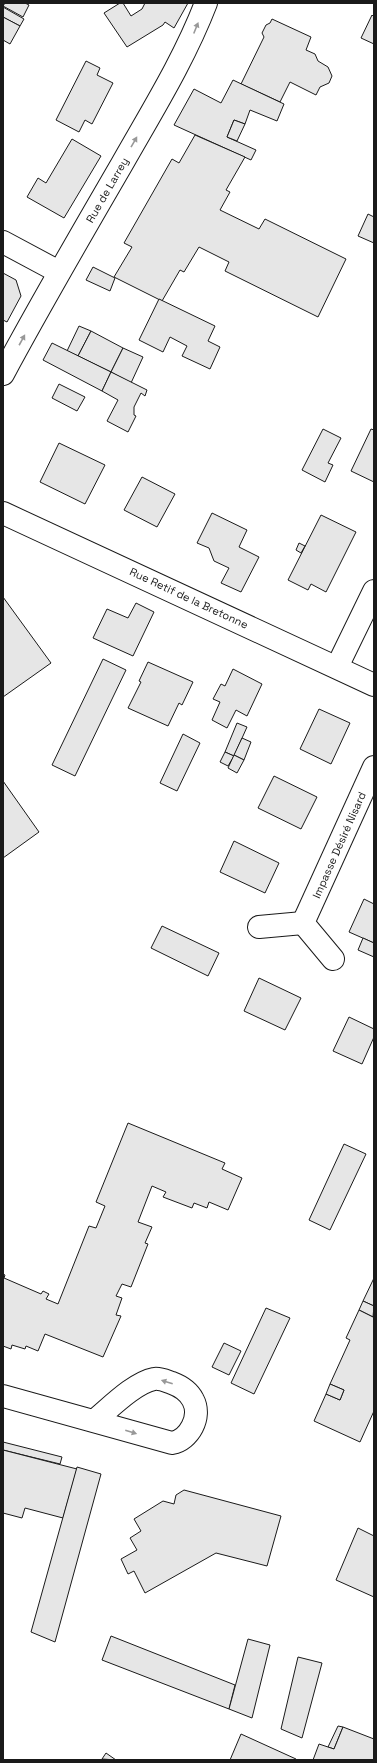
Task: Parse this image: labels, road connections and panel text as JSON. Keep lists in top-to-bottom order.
{
  "streets": {
    "street": ["Rue de Larrey", "Rue Retif de la Bretonne", "Impasse Désiré Nisard"]
  },
  "one_way": ["Rue de Larrey"]
}
